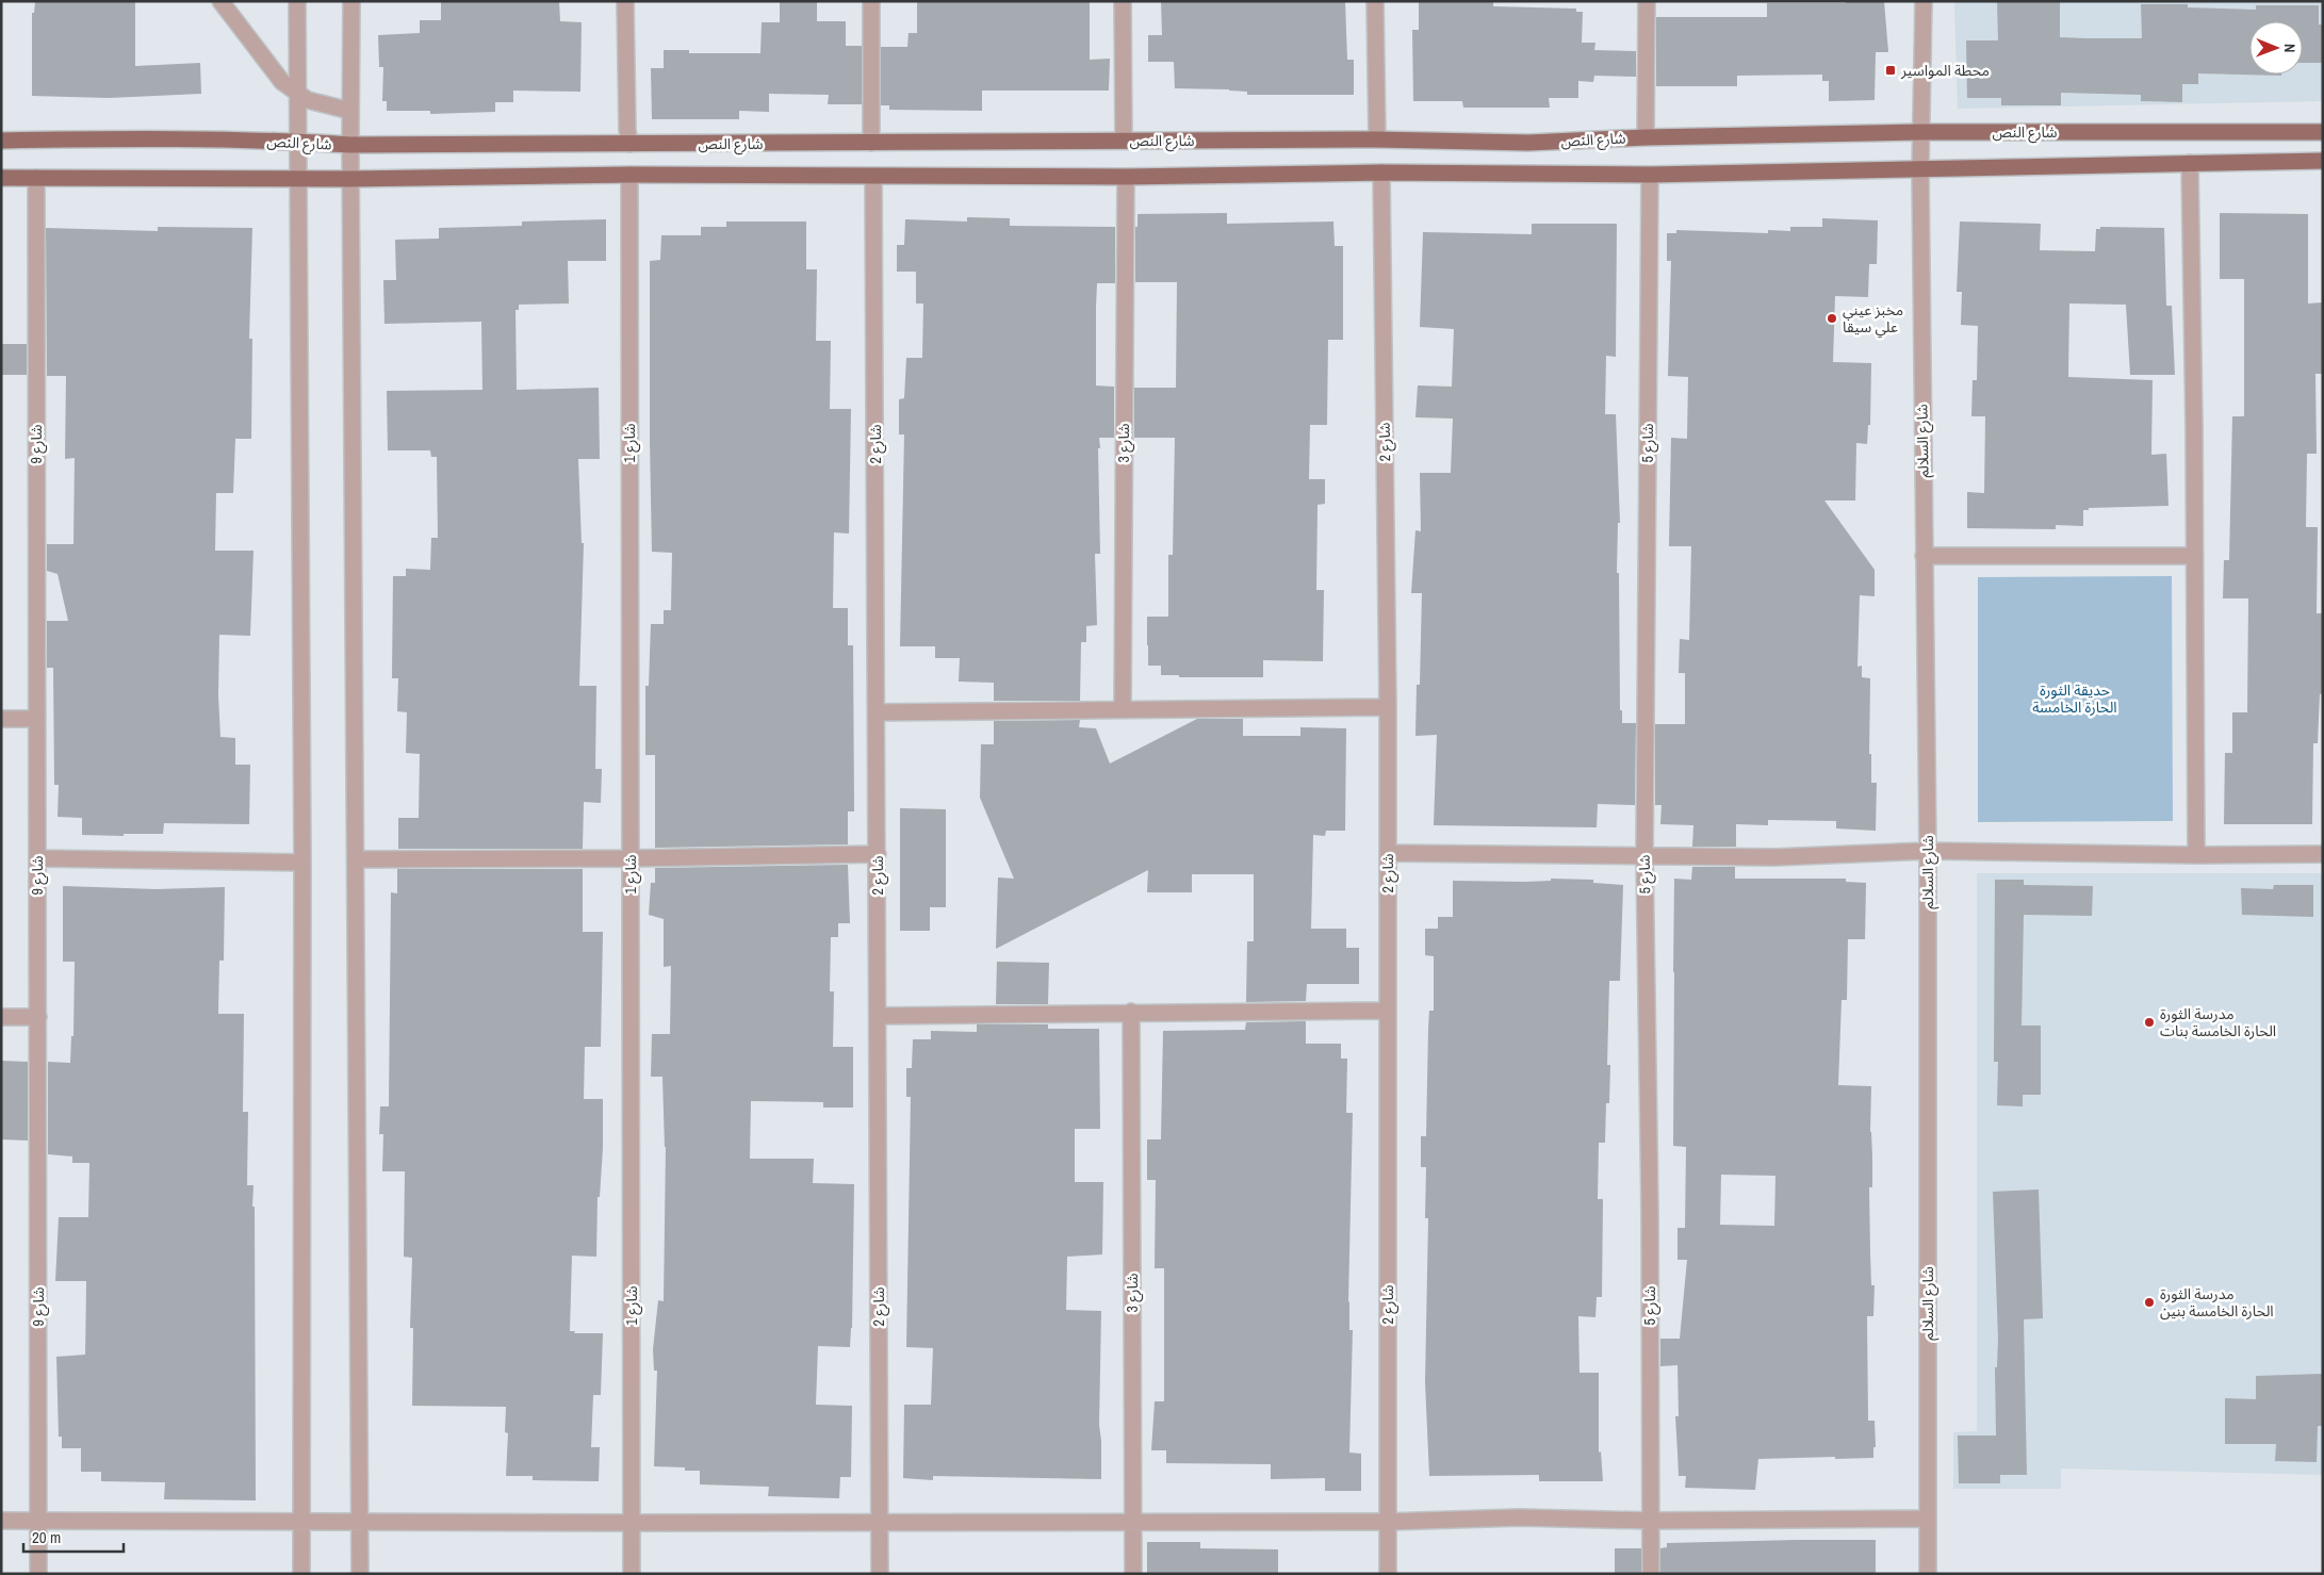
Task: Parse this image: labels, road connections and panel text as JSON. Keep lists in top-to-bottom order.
{
  "streets": {
    "main road": ["شارع النص"],
    "street": [
      "شارع السلالم",
      "شارع 2",
      "شارع 1",
      "شارع 3",
      "شارع 5",
      "شارع 9"
    ]
  },
  "crossings": [
    ["شارع النص", "شارع السلالم"]
  ],
  "parks": ["حديقة الثورة الحارة الخامسة"],
  "places": {
    "transit": ["محطة المواسير"],
    "other": ["مخبز عيني علي سيقا", "مدرسة الثورة الحارة الخامسة بنات", "مدرسة الثورة الحارة الخامسة بنين"]
  },
  "scale_bar": "20 m",
  "north": "right"
}
